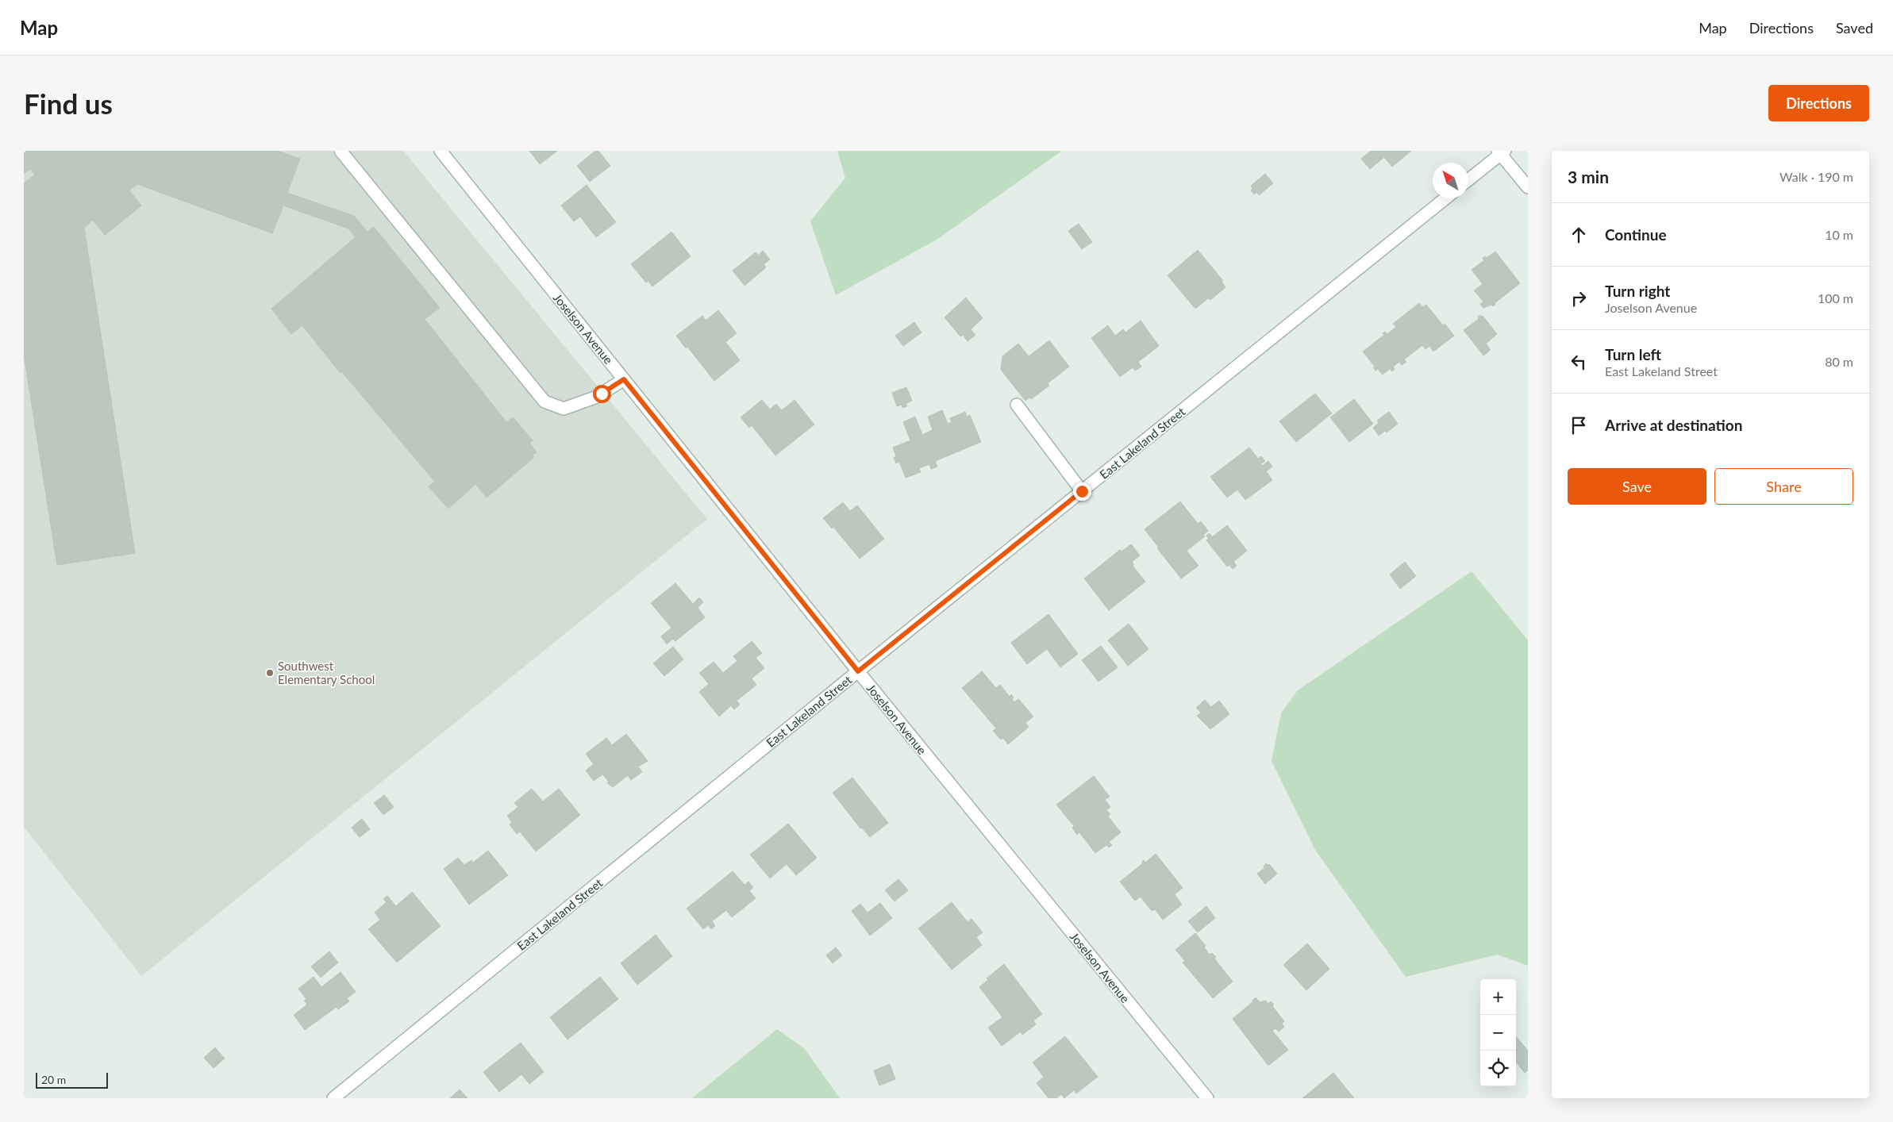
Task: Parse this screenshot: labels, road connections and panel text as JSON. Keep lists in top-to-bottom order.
{
  "streets": {
    "street": ["Joselson Avenue", "East Lakeland Street"]
  },
  "crossings": [
    ["Joselson Avenue", "East Lakeland Street"]
  ],
  "places": ["Southwest Elementary School"],
  "scale_bar": "20 m",
  "north": "top left",
  "page": {
    "header": "Map",
    "nav": ["Map", "Directions", "Saved"],
    "buttons": [
      "Directions",
      ["Save", "Share"]
    ],
    "title": "Find us",
    "heading": ["3 min", "Walk · 190 m"],
    "list": [
      ["Continue", "10 m"],
      ["Turn right", "Joselson Avenue", "100 m"],
      ["Turn left", "East Lakeland Street", "80 m"],
      "Arrive at destination"
    ],
    "map_buttons": ["+", "−"],
    "scale": "20 m"
  }
}
